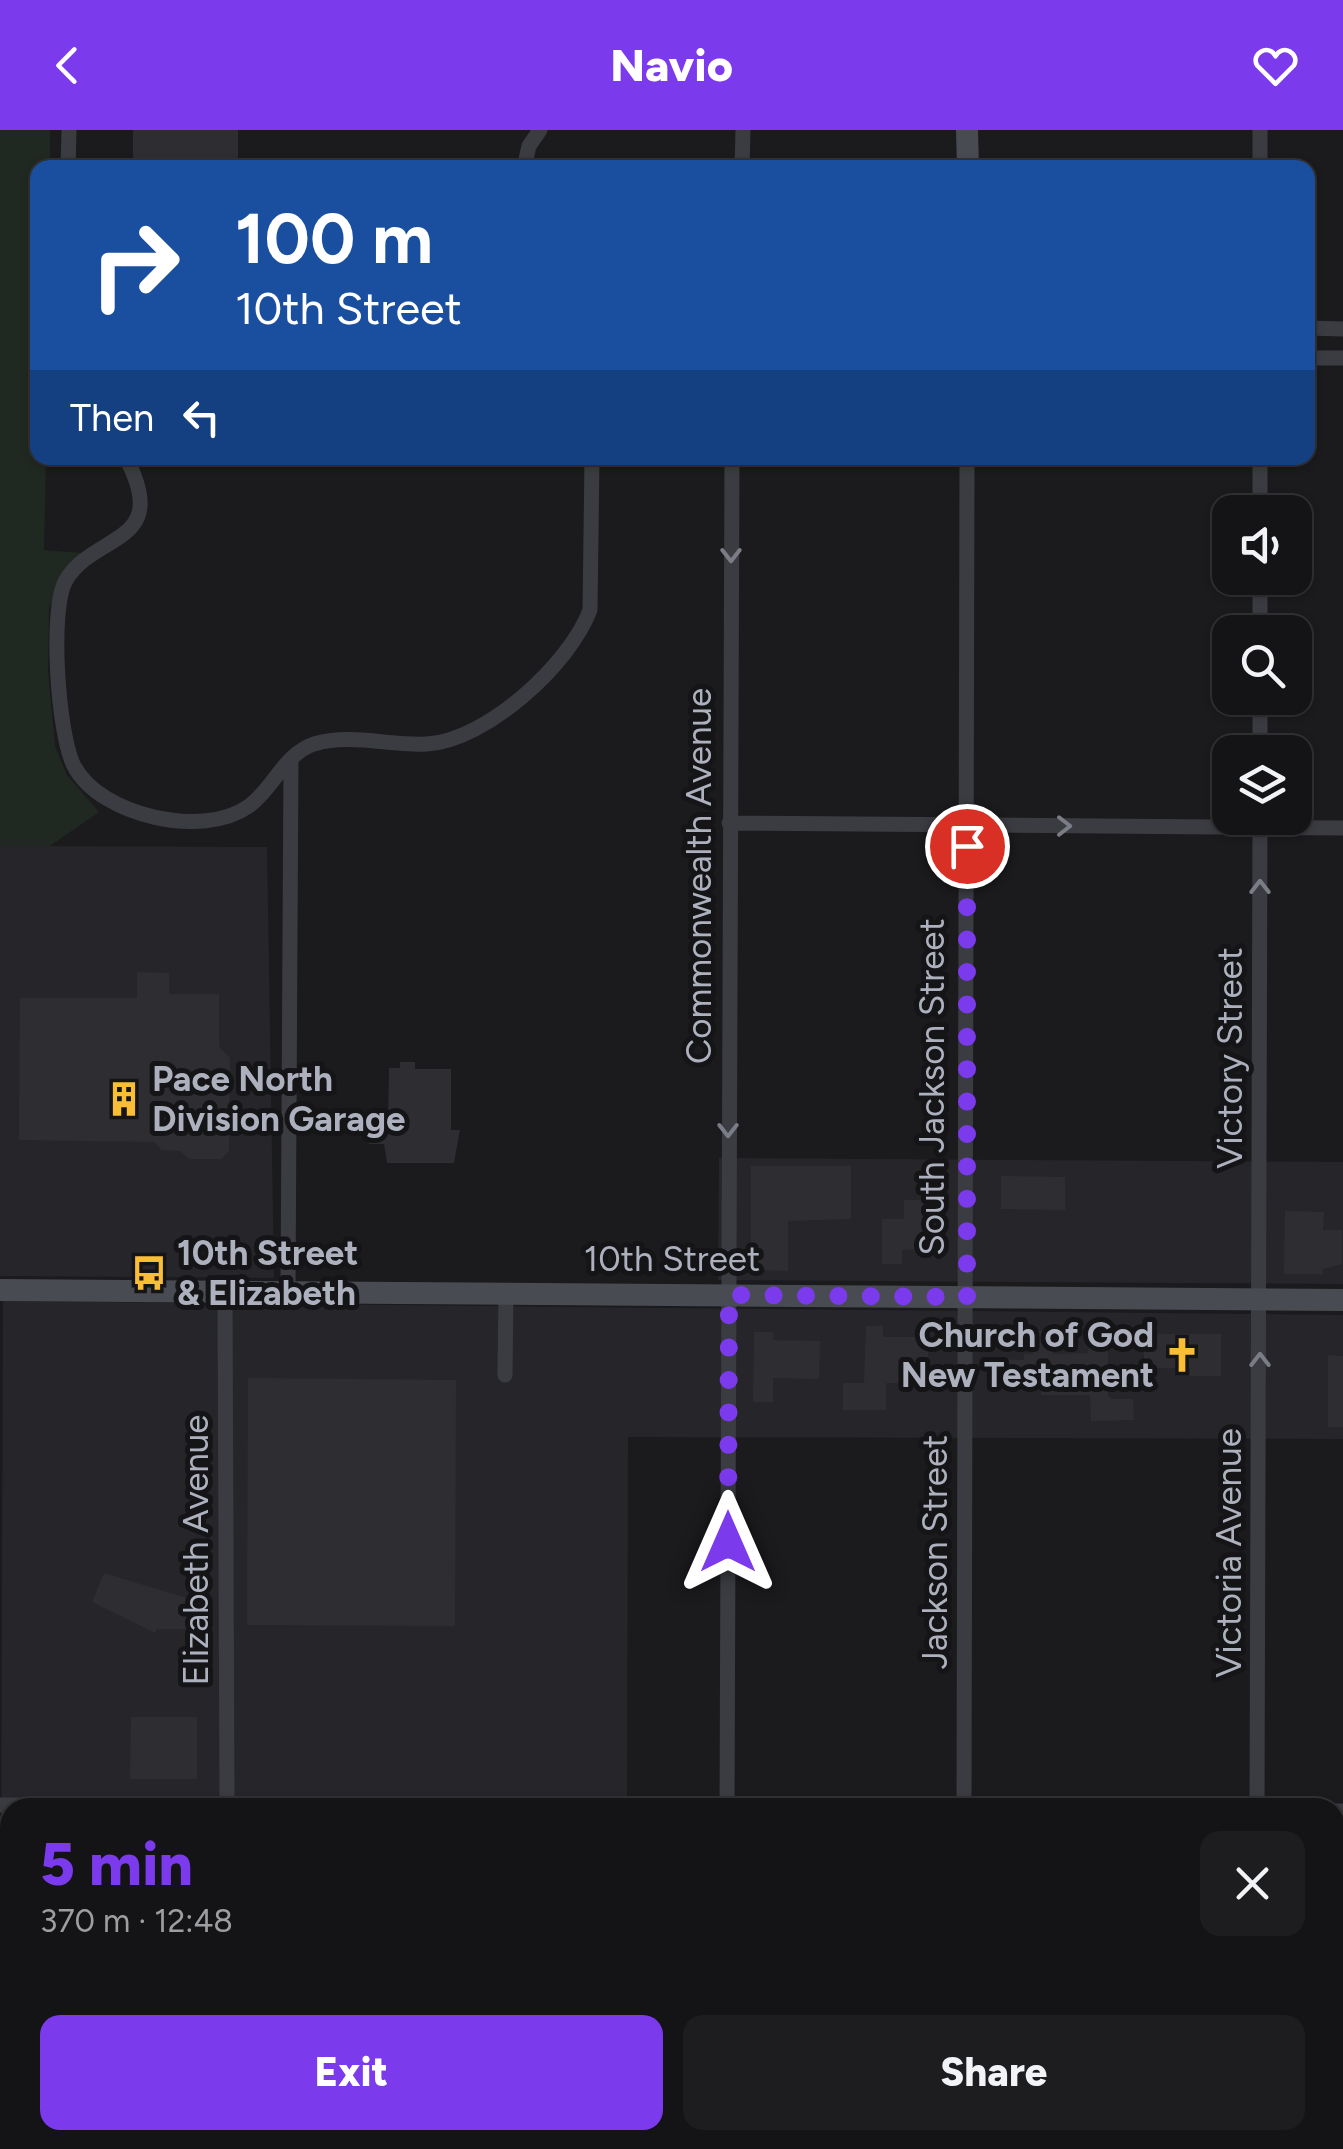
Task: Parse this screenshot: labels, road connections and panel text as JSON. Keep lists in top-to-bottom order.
{
  "streets": {
    "street": [
      "Commonwealth Avenue",
      "Victory Street",
      "South Jackson Street",
      "10th Street",
      "Elizabeth Avenue",
      "Jackson Street",
      "Victoria Avenue"
    ]
  },
  "crossings": [
    ["Commonwealth Avenue", "10th Street"],
    ["Victory Street", "10th Street"],
    ["Victory Street", "Victoria Avenue"],
    ["South Jackson Street", "10th Street"],
    ["South Jackson Street", "Jackson Street"],
    ["10th Street", "Elizabeth Avenue"],
    ["10th Street", "Jackson Street"],
    ["10th Street", "Victoria Avenue"]
  ],
  "one_way": ["Commonwealth Avenue", "Victory Street", "Victoria Avenue"],
  "places": {
    "building": ["Pace North Division Garage"],
    "bus stop": ["10th Street & Elizabeth"],
    "church": ["Church of God New Testament"]
  },
  "page": {
    "header": "Navio",
    "turn": ["100 m", "10th Street"],
    "then": "Then",
    "heading": ["5 min", "370 m · 12:48"],
    "buttons": ["Exit", "Share"]
  }
}
